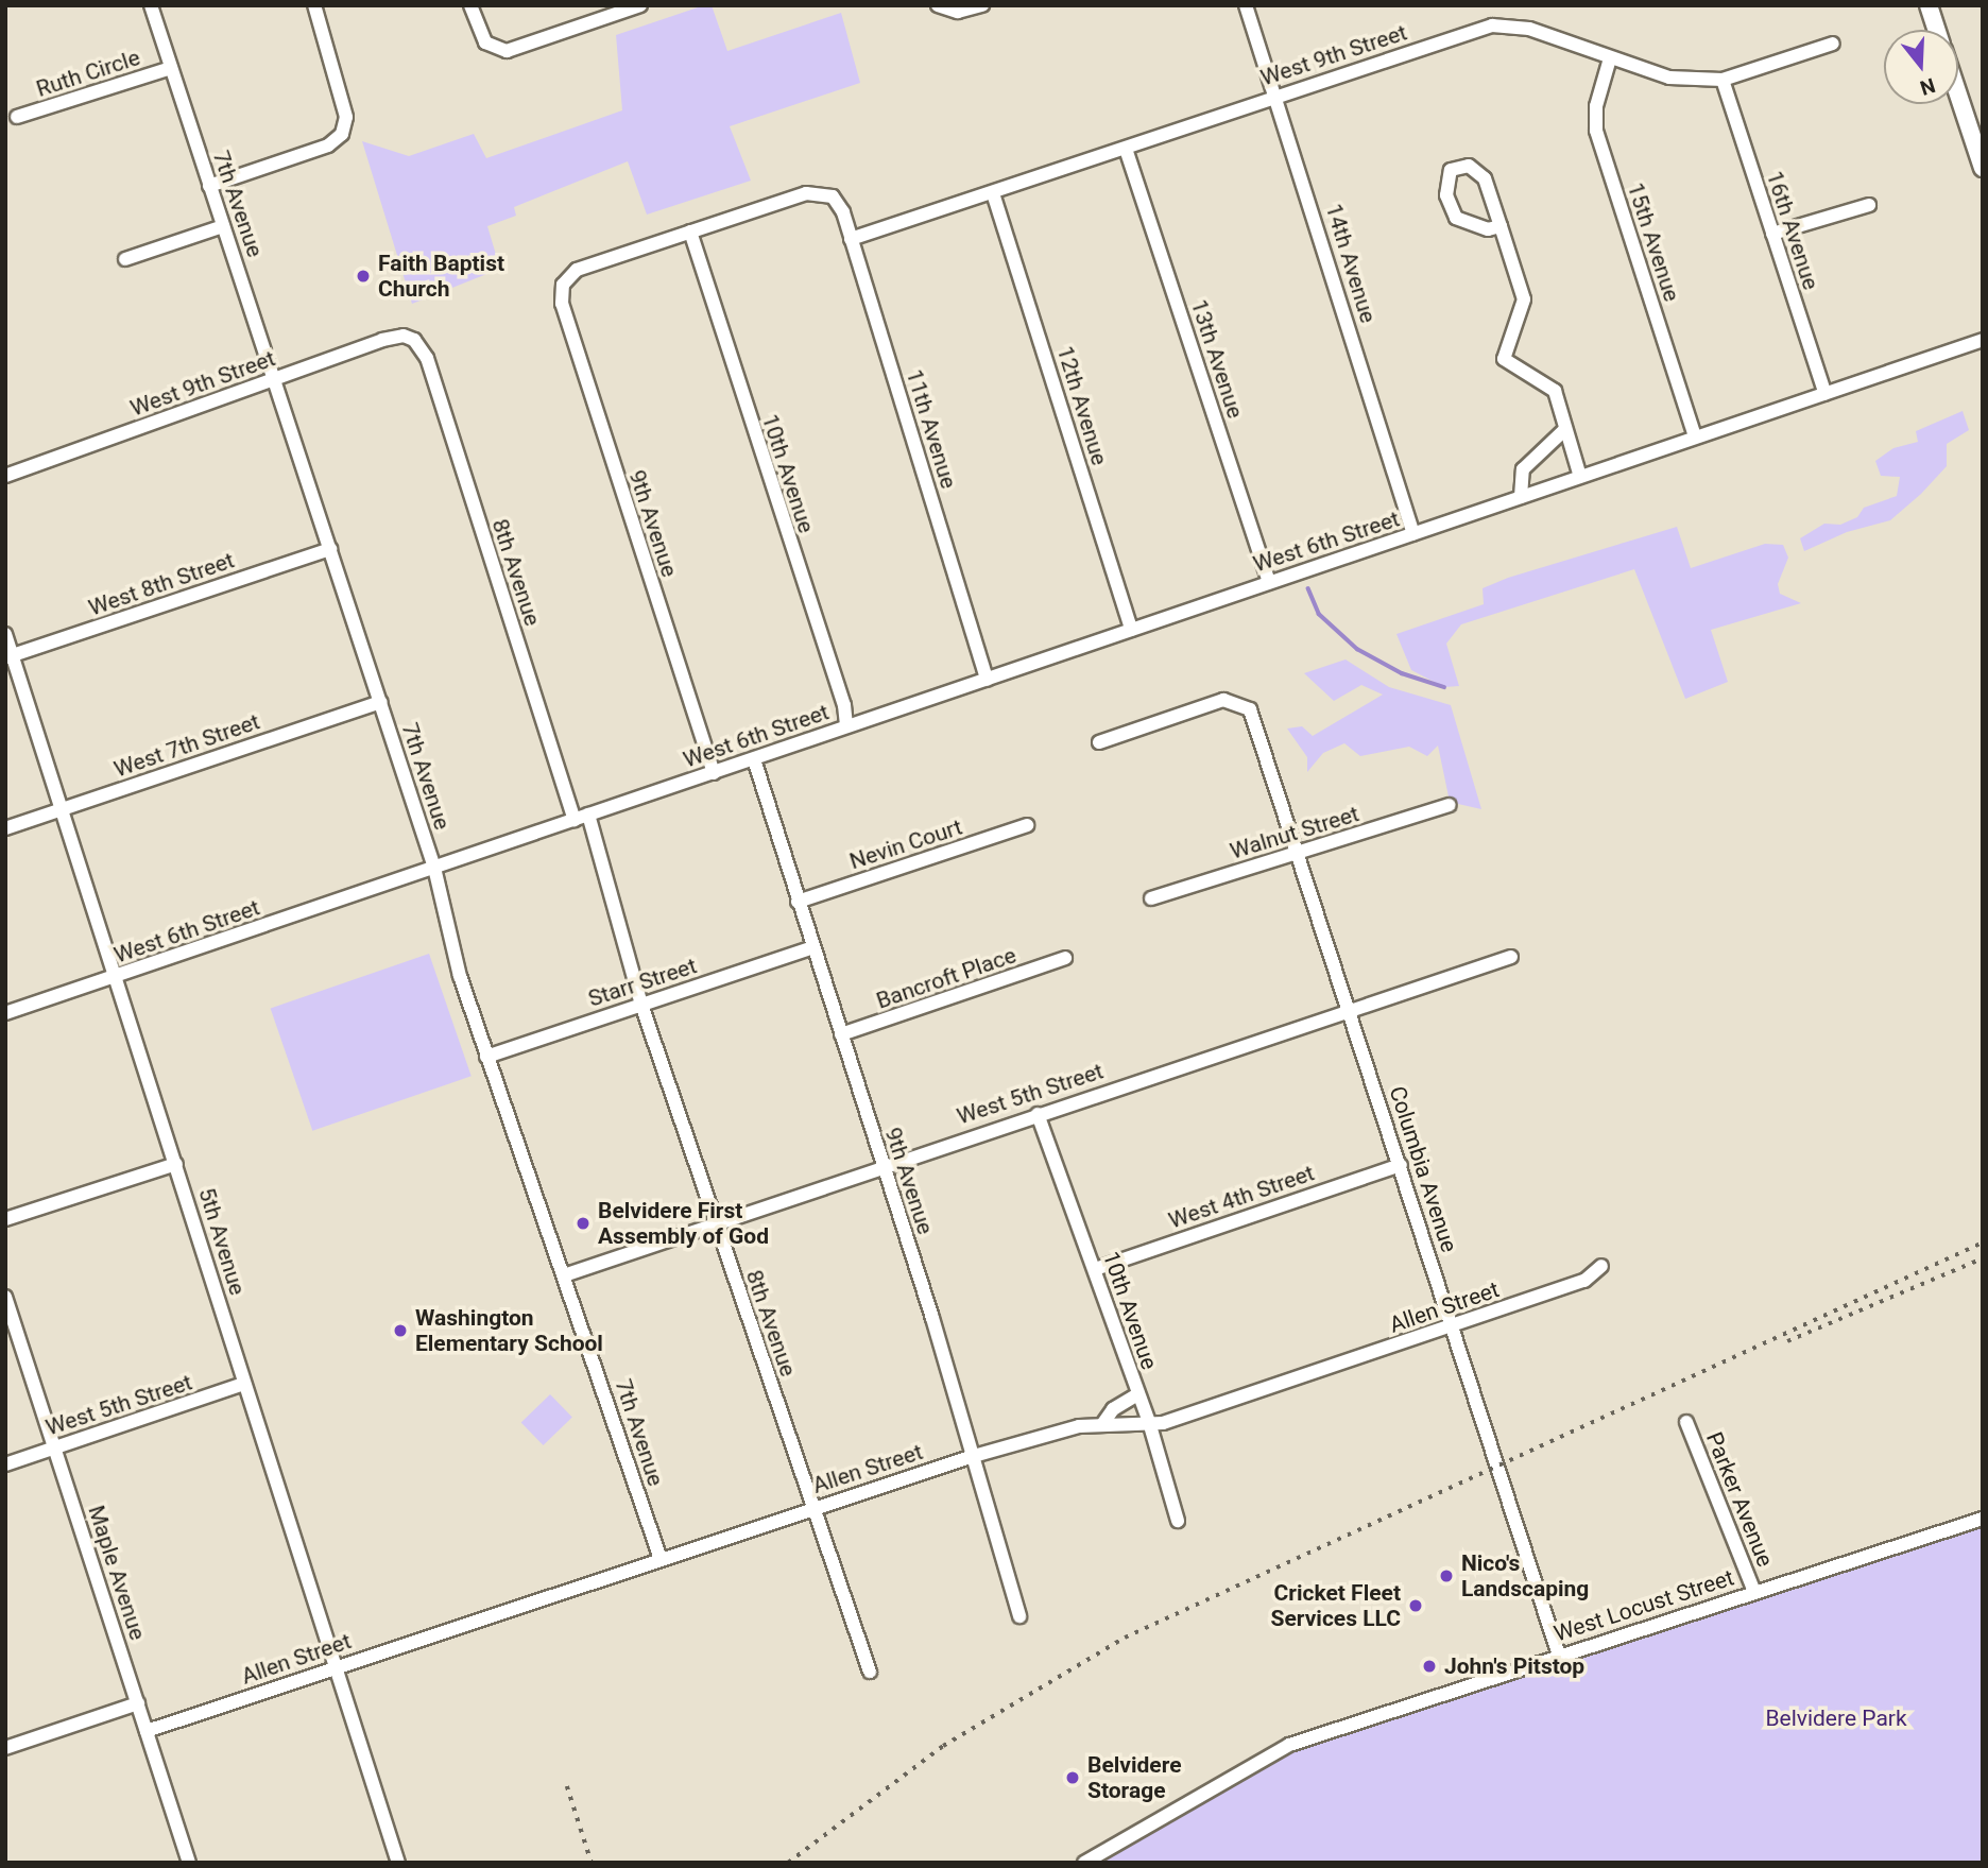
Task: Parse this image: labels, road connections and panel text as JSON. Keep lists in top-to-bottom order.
{
  "streets": {
    "street": [
      "West 9th Street",
      "Ruth Circle",
      "7th Avenue",
      "16th Avenue",
      "15th Avenue",
      "14th Avenue",
      "13th Avenue",
      "12th Avenue",
      "11th Avenue",
      "10th Avenue",
      "9th Avenue",
      "West 6th Street",
      "8th Avenue",
      "West 8th Street",
      "West 7th Street",
      "Walnut Street",
      "Nevin Court",
      "Bancroft Place",
      "Starr Street",
      "West 5th Street",
      "Columbia Avenue",
      "West 4th Street",
      "5th Avenue",
      "Allen Street",
      "Parker Avenue",
      "Maple Avenue",
      "West Locust Street"
    ]
  },
  "crossings": [
    ["West 9th Street", "7th Avenue"],
    ["West 9th Street", "16th Avenue"],
    ["West 9th Street", "15th Avenue"],
    ["West 9th Street", "14th Avenue"],
    ["West 9th Street", "13th Avenue"],
    ["West 9th Street", "12th Avenue"],
    ["West 9th Street", "11th Avenue"],
    ["West 9th Street", "8th Avenue"],
    ["Ruth Circle", "7th Avenue"],
    ["7th Avenue", "West 6th Street"],
    ["7th Avenue", "West 8th Street"],
    ["7th Avenue", "West 7th Street"],
    ["7th Avenue", "Starr Street"],
    ["7th Avenue", "West 5th Street"],
    ["7th Avenue", "Allen Street"],
    ["16th Avenue", "West 6th Street"],
    ["15th Avenue", "West 6th Street"],
    ["14th Avenue", "West 6th Street"],
    ["13th Avenue", "West 6th Street"],
    ["12th Avenue", "West 6th Street"],
    ["11th Avenue", "10th Avenue"],
    ["11th Avenue", "9th Avenue"],
    ["11th Avenue", "West 6th Street"],
    ["10th Avenue", "9th Avenue"],
    ["10th Avenue", "West 6th Street"],
    ["10th Avenue", "West 5th Street"],
    ["10th Avenue", "West 4th Street"],
    ["10th Avenue", "Allen Street"],
    ["9th Avenue", "West 6th Street"],
    ["9th Avenue", "Nevin Court"],
    ["9th Avenue", "Bancroft Place"],
    ["9th Avenue", "Starr Street"],
    ["9th Avenue", "West 5th Street"],
    ["9th Avenue", "Allen Street"],
    ["West 6th Street", "8th Avenue"],
    ["West 6th Street", "5th Avenue"],
    ["8th Avenue", "Starr Street"],
    ["8th Avenue", "West 5th Street"],
    ["8th Avenue", "Allen Street"],
    ["West 8th Street", "5th Avenue"],
    ["West 7th Street", "5th Avenue"],
    ["Walnut Street", "Columbia Avenue"],
    ["West 5th Street", "Columbia Avenue"],
    ["West 5th Street", "5th Avenue"],
    ["West 5th Street", "Maple Avenue"],
    ["Columbia Avenue", "West 4th Street"],
    ["Columbia Avenue", "Allen Street"],
    ["Columbia Avenue", "West Locust Street"],
    ["5th Avenue", "Allen Street"],
    ["Allen Street", "Maple Avenue"],
    ["Parker Avenue", "West Locust Street"]
  ],
  "parks": ["Belvidere Park"],
  "places": [
    "Faith Baptist Church",
    "Belvidere First Assembly of God",
    "Washington Elementary School",
    "Nico's Landscaping",
    "Cricket Fleet Services LLC",
    "John's Pitstop",
    "Belvidere Storage"
  ],
  "north": "bottom"
}
